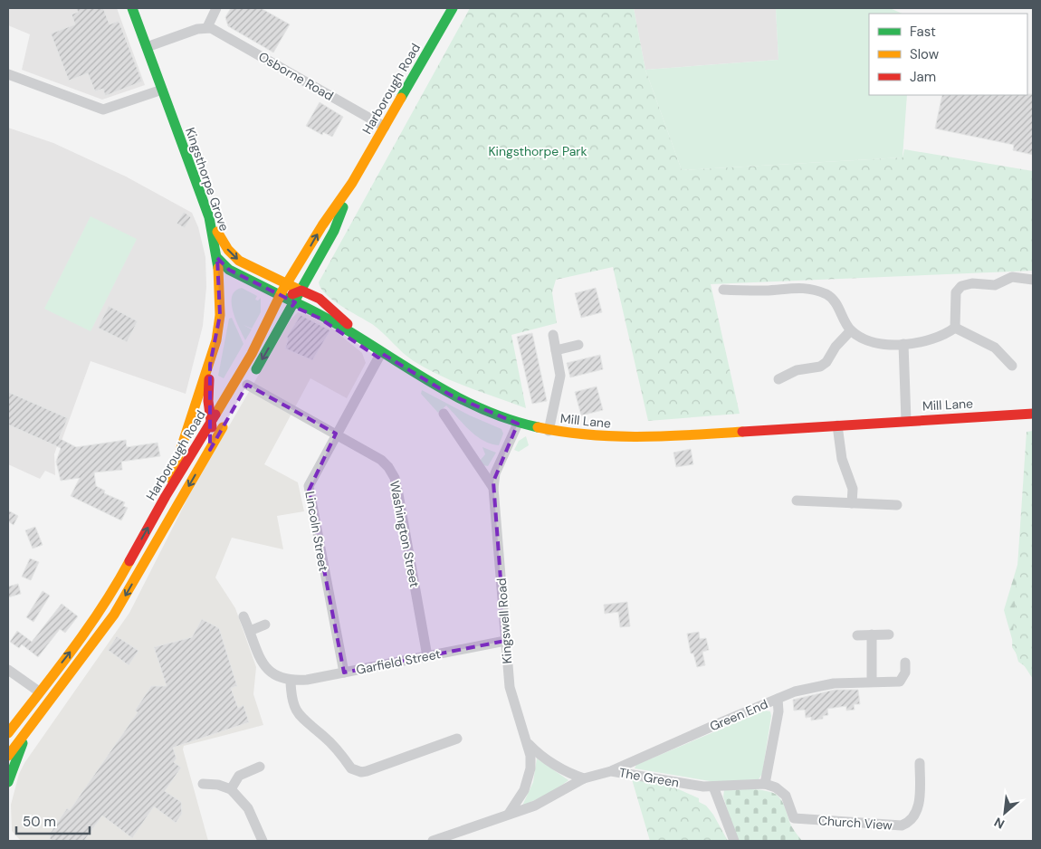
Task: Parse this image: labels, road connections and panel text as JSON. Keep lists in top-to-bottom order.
{
  "streets": {
    "main road": ["Harborough Road", "Kingsthorpe Grove", "Mill Lane"],
    "street": [
      "Osborne Road",
      "Lincoln Street",
      "Washington Street",
      "Kingswell Road",
      "Garfield Street",
      "Green End",
      "The Green",
      "Church View"
    ]
  },
  "crossings": [
    ["Osborne Road", "Harborough Road"],
    ["Harborough Road", "Kingsthorpe Grove"],
    ["Harborough Road", "Mill Lane"],
    ["Harborough Road", "Washington Street"],
    ["Kingsthorpe Grove", "Mill Lane"],
    ["Mill Lane", "Lincoln Street"],
    ["Mill Lane", "Kingswell Road"],
    ["Lincoln Street", "Washington Street"],
    ["Lincoln Street", "Garfield Street"],
    ["Washington Street", "Garfield Street"],
    ["Kingswell Road", "Garfield Street"],
    ["Kingswell Road", "The Green"],
    ["Green End", "The Green"],
    ["The Green", "Church View"]
  ],
  "parks": ["Kingsthorpe Park"],
  "legend": ["Fast", "Slow", "Jam"],
  "scale_bar": "50 m",
  "north": "bottom left"
}
